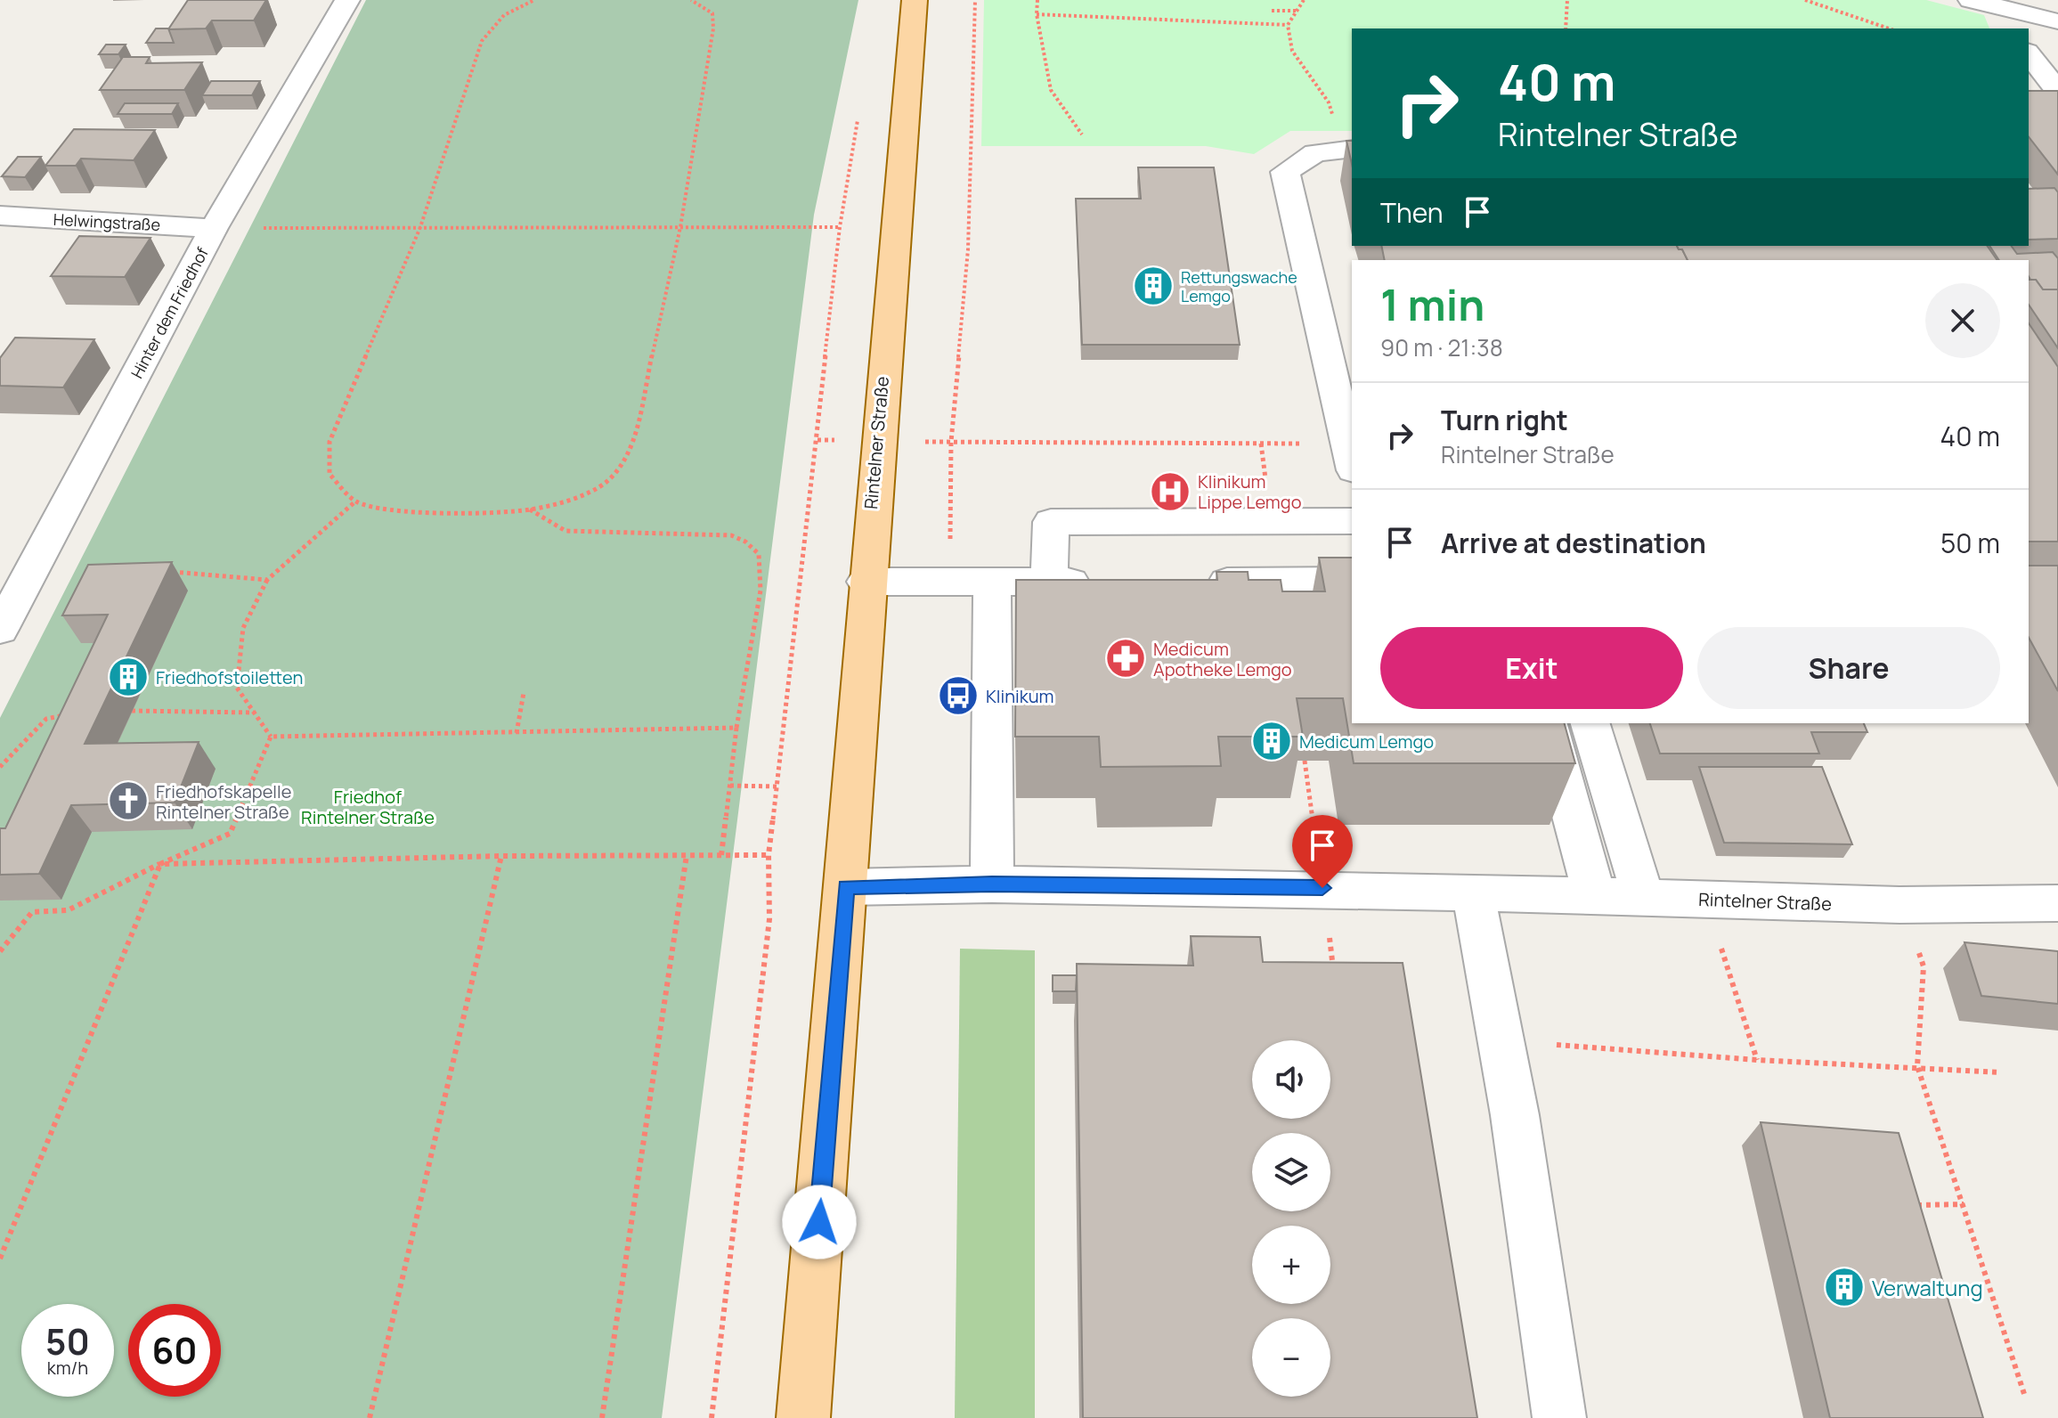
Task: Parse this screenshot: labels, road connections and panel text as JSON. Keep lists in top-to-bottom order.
{
  "streets": {
    "main road": ["Rintelner Straße"],
    "street": ["Helwingstraße", "Hinter dem Friedhof"]
  },
  "crossings": [
    ["Helwingstraße", "Hinter dem Friedhof"]
  ],
  "parks": ["Friedhof Rintelner Straße"],
  "places": {
    "building": [
      "Rettungswache Lemgo",
      "Friedhofstoiletten",
      "Medicum Lemgo",
      "Verwaltung"
    ],
    "hospital": ["Klinikum Lippe Lemgo"],
    "pharmacy": ["Medicum Apotheke Lemgo"],
    "bus stop": ["Klinikum"],
    "church": ["Friedhofskapelle Rintelner Straße"]
  },
  "page": {
    "turn": ["40 m", "Rintelner Straße"],
    "then": "Then",
    "heading": ["1 min", "90 m · 21:38"],
    "list": [
      {
        "name": "Turn right",
        "note": "Rintelner Straße",
        "value": "40 m"
      },
      {
        "name": "Arrive at destination",
        "value": "50 m"
      }
    ],
    "buttons": ["Exit", "Share"],
    "map_buttons": ["+", "−"],
    "speed": "50 km/h",
    "limit": "60"
  }
}
